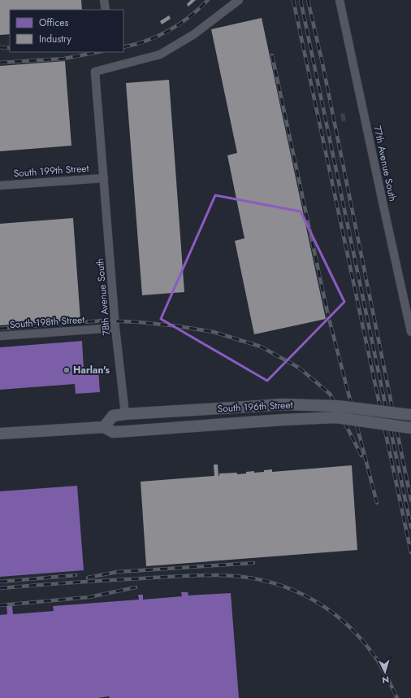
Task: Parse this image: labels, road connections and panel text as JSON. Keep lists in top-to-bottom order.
{
  "streets": {
    "main road": ["South 196th Street"],
    "street": [
      "77th Avenue South",
      "South 199th Street",
      "78th Avenue South",
      "South 198th Street"
    ]
  },
  "crossings": [
    ["South 199th Street", "78th Avenue South"],
    ["78th Avenue South", "South 198th Street"],
    ["78th Avenue South", "South 196th Street"]
  ],
  "places": ["Harlan's"],
  "legend": ["Offices", "Industry"],
  "north": "bottom"
}
